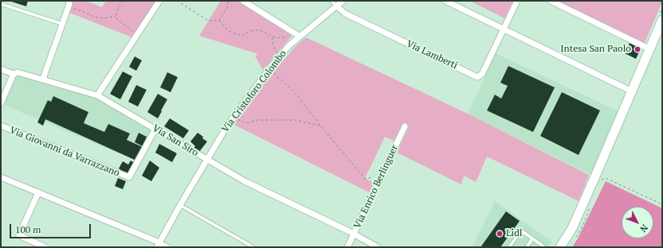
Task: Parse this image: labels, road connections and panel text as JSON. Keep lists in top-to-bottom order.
{
  "streets": {
    "street": [
      "Via Lamberti",
      "Via Cristoforo Colombo",
      "Via San Siro",
      "Via Giovanni da Varrazzano",
      "Via Enrico Berlinguer"
    ]
  },
  "crossings": [
    ["Via Lamberti", "Via Cristoforo Colombo"],
    ["Via Cristoforo Colombo", "Via San Siro"],
    ["Via San Siro", "Via Giovanni da Varrazzano"],
    ["Via San Siro", "Via Enrico Berlinguer"]
  ],
  "places": ["Intesa San Paolo", "Lidl"],
  "scale_bar": "100 m",
  "north": "bottom right"
}
